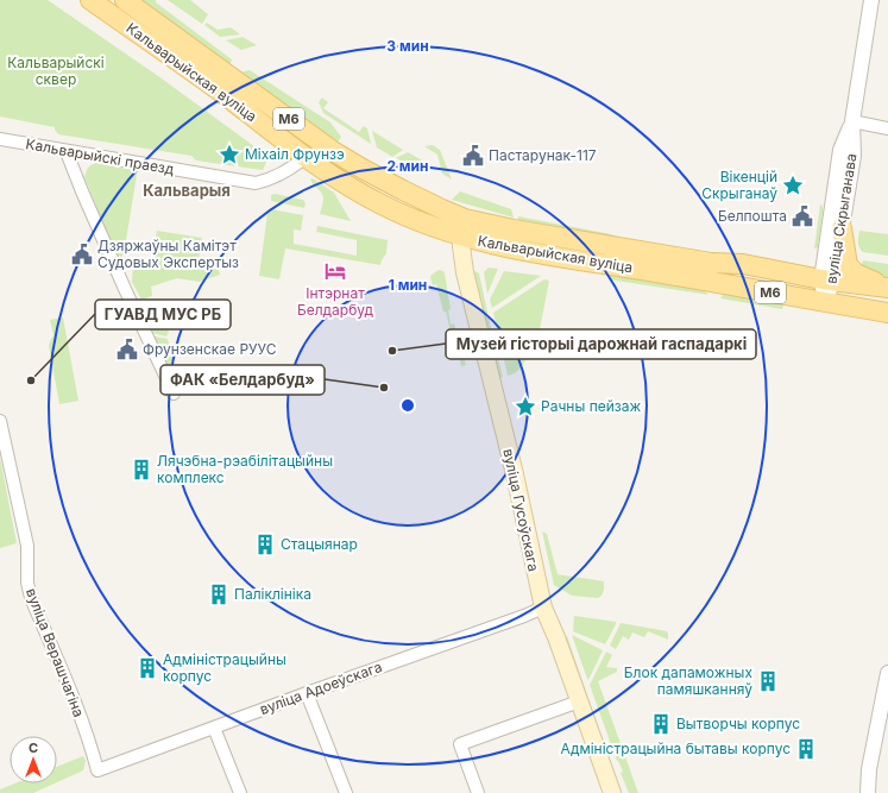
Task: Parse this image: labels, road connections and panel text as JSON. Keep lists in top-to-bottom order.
{
  "streets": {
    "main road": ["Кальварыйская вуліца", "М6", "вуліца Гусоўскага"],
    "street": [
      "Кальварыйскі праезд",
      "вуліца Скрыганава",
      "вуліца Верашчагіна",
      "вуліца Адоеўскага"
    ]
  },
  "crossings": [
    ["Кальварыйская вуліца", "Кальварыйскі праезд"],
    ["Кальварыйская вуліца", "вуліца Скрыганава"],
    ["Кальварыйская вуліца", "вуліца Гусоўскага"],
    ["вуліца Гусоўскага", "вуліца Адоеўскага"],
    ["вуліца Верашчагіна", "вуліца Адоеўскага"]
  ],
  "districts": ["Кальварыя"],
  "parks": ["Кальварыйскі сквер"],
  "places": {
    "place": ["Міхаіл Фрунзэ", "Вікенцій Скрыганаў", "Рачны пейзаж"],
    "public building": [
      "Пастарунак-117",
      "Белпошта",
      "Дзяржаўны Камітэт Судовых Экспертыз",
      "Фрунзенскае РУУС"
    ],
    "hotel": ["Інтэрнат Белдарбуд"],
    "other": ["Музей гісторыі дарожнай гаспадаркі", "ГУАВД МУС РБ", "ФАК «Белдарбуд»"],
    "building": [
      "Лячэбна-рэабілітацыйны комплекс",
      "Стацыянар",
      "Паліклініка",
      "Адміністрацыйны корпус",
      "Блок дапаможных памяшканняў",
      "Вытворчы корпус",
      "Адміністрацыйна бытавы корпус"
    ]
  },
  "north": "top",
  "rings": ["3 мин", "2 мин", "1 мин"]
}
